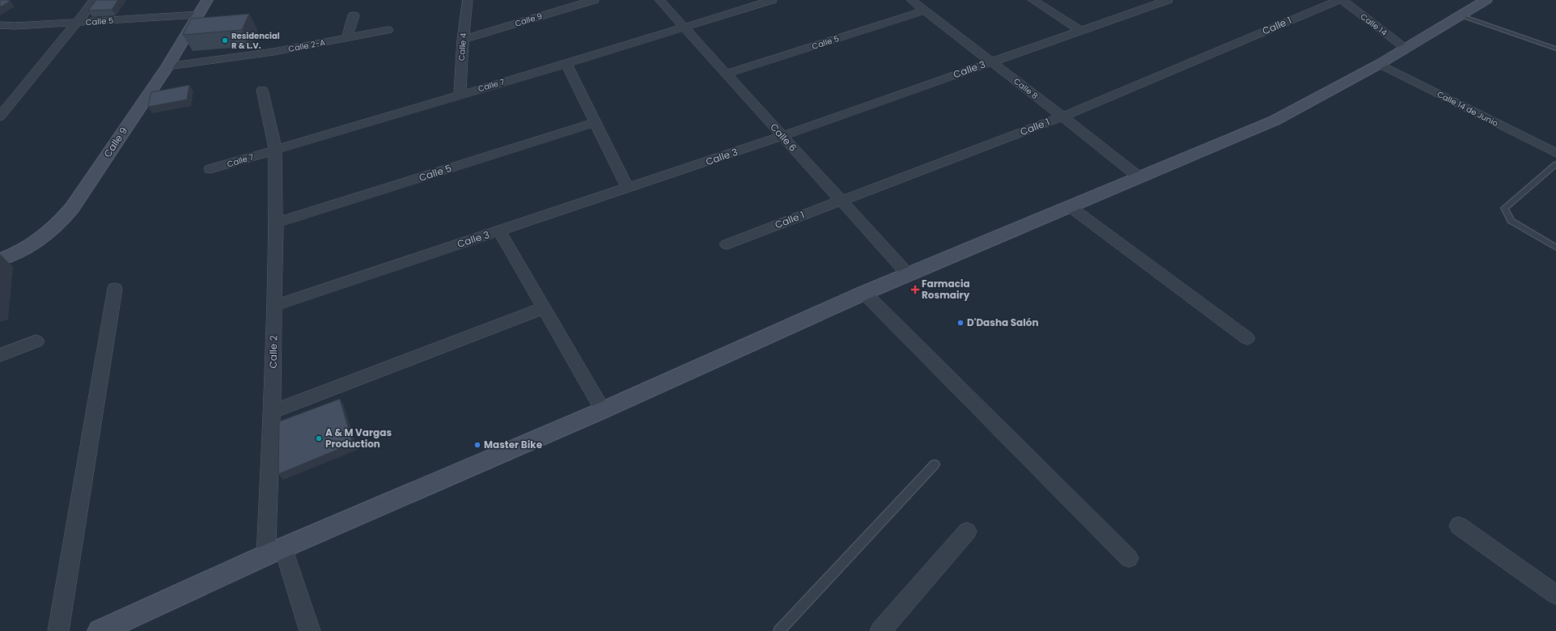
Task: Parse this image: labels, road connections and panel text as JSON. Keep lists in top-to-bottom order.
{
  "streets": {
    "main road": ["Calle 9"],
    "street": [
      "Calle 5",
      "Calle 14",
      "Calle 1",
      "Calle 2-A",
      "Calle 4",
      "Calle 3",
      "Calle 7",
      "Calle 8",
      "Calle 14 de Junio",
      "Calle 6",
      "Calle 2"
    ]
  },
  "crossings": [
    ["Calle 9", "Calle 5"],
    ["Calle 9", "Calle 2-A"],
    ["Calle 9", "Calle 4"],
    ["Calle 5", "Calle 8"],
    ["Calle 5", "Calle 6"],
    ["Calle 5", "Calle 2"],
    ["Calle 1", "Calle 8"],
    ["Calle 1", "Calle 6"],
    ["Calle 4", "Calle 7"],
    ["Calle 3", "Calle 8"],
    ["Calle 3", "Calle 6"],
    ["Calle 3", "Calle 2"],
    ["Calle 7", "Calle 6"],
    ["Calle 7", "Calle 2"]
  ],
  "places": {
    "other": [
      "Residencial R & L.V.",
      "D'Dasha Salón",
      "A & M Vargas Production",
      "Master Bike"
    ],
    "health": ["Farmacia Rosmairy"]
  }
}
